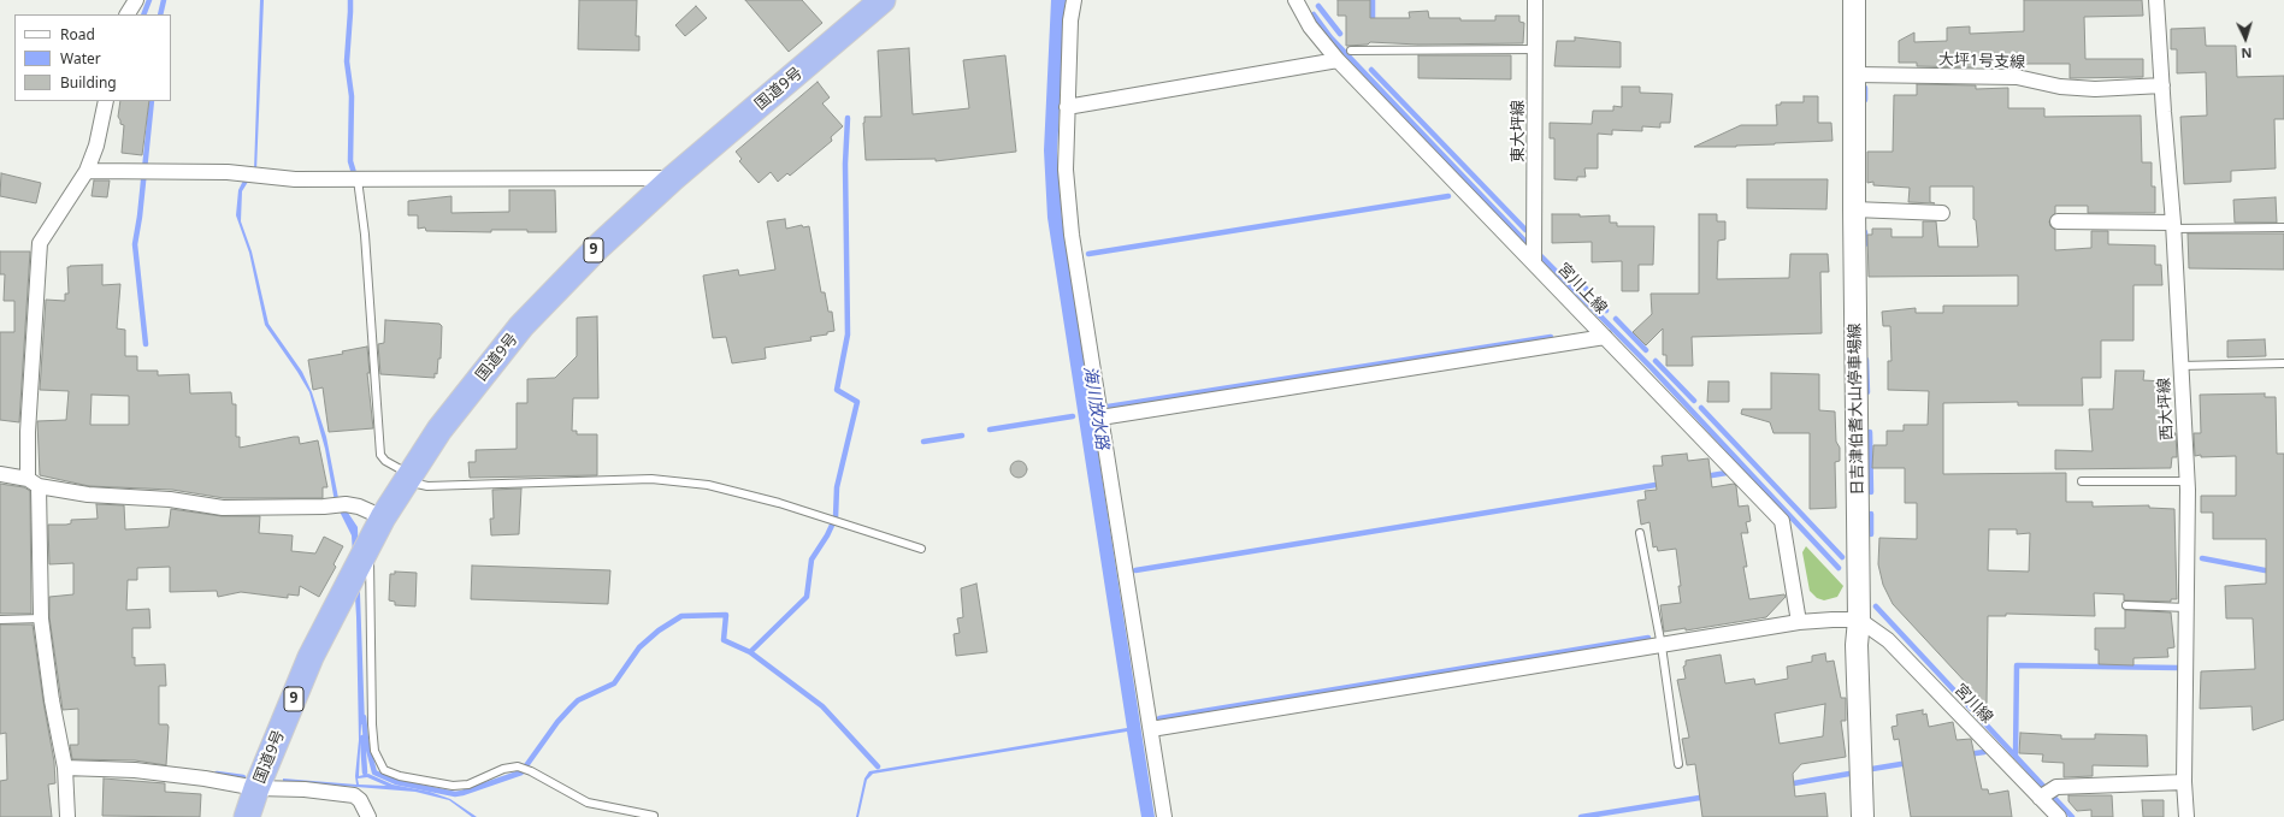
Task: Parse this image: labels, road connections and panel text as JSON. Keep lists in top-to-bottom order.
{
  "streets": {
    "highway": ["国道9号", "9"],
    "main road": ["日吉津伯耆大山停車場線"],
    "street": [
      "大坪1号支線",
      "東大坪線",
      "宮川上線",
      "西大坪線",
      "宮川線"
    ]
  },
  "crossings": [
    ["大坪1号支線", "日吉津伯耆大山停車場線"],
    ["大坪1号支線", "西大坪線"],
    ["東大坪線", "宮川上線"],
    ["日吉津伯耆大山停車場線", "宮川線"]
  ],
  "water": ["海川放水路"],
  "legend": ["Road", "Water", "Building"],
  "north": "bottom"
}
